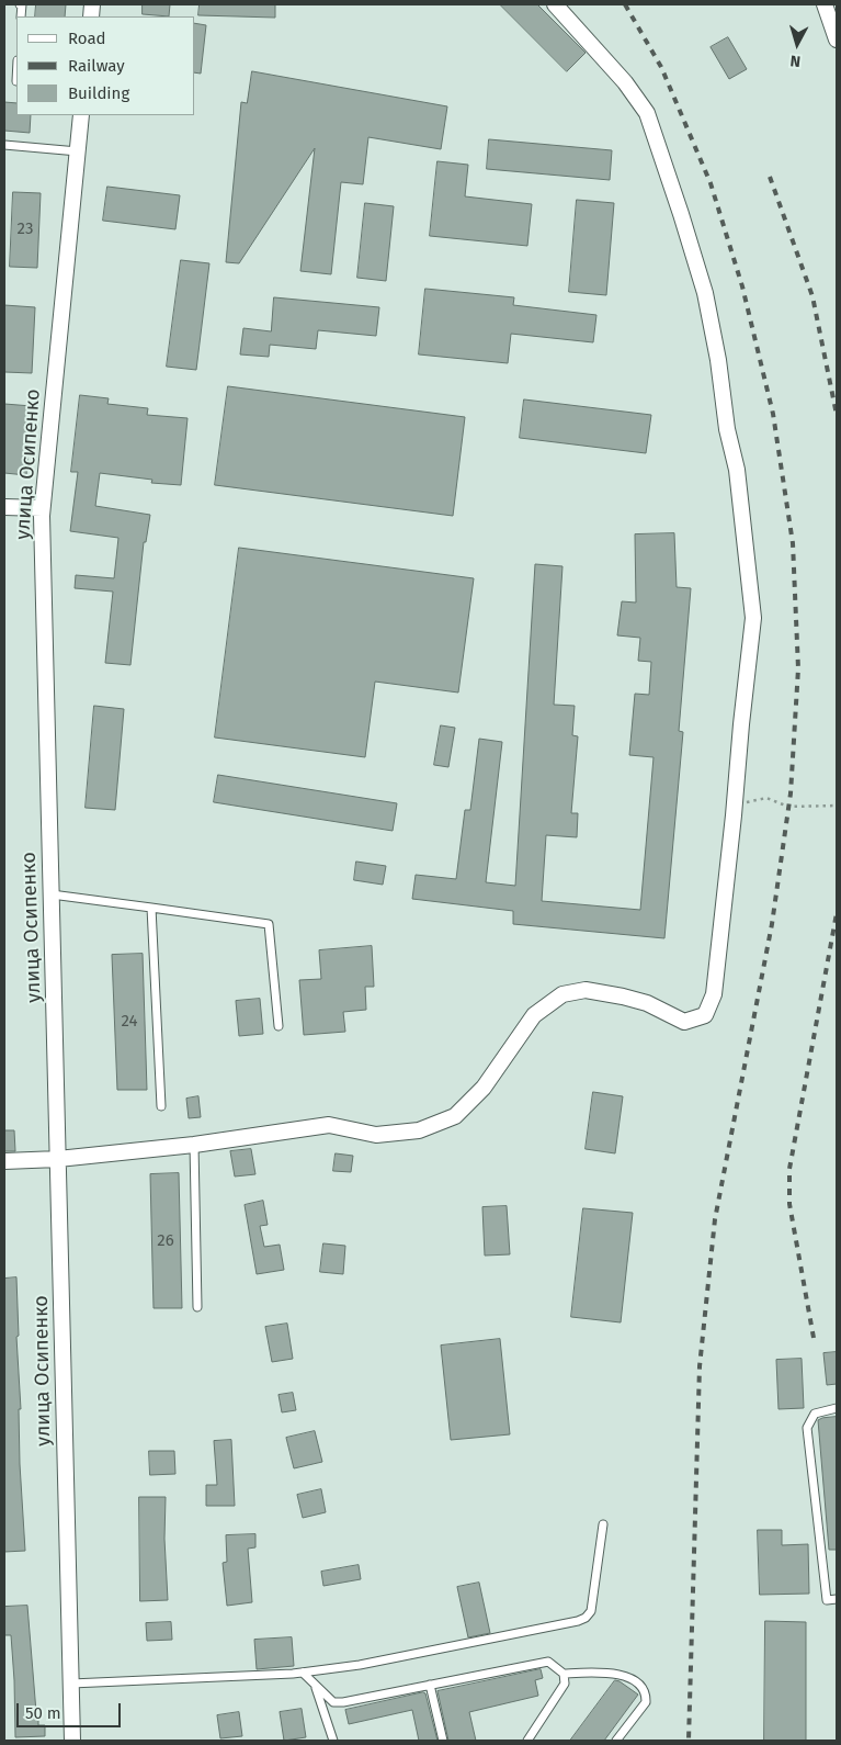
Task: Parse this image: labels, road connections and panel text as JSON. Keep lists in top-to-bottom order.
{
  "streets": {
    "street": ["улица Осипенко"]
  },
  "house_numbers": ["23", "24", "26"],
  "legend": ["Road", "Railway", "Building"],
  "scale_bar": "50 m",
  "north": "bottom"
}
